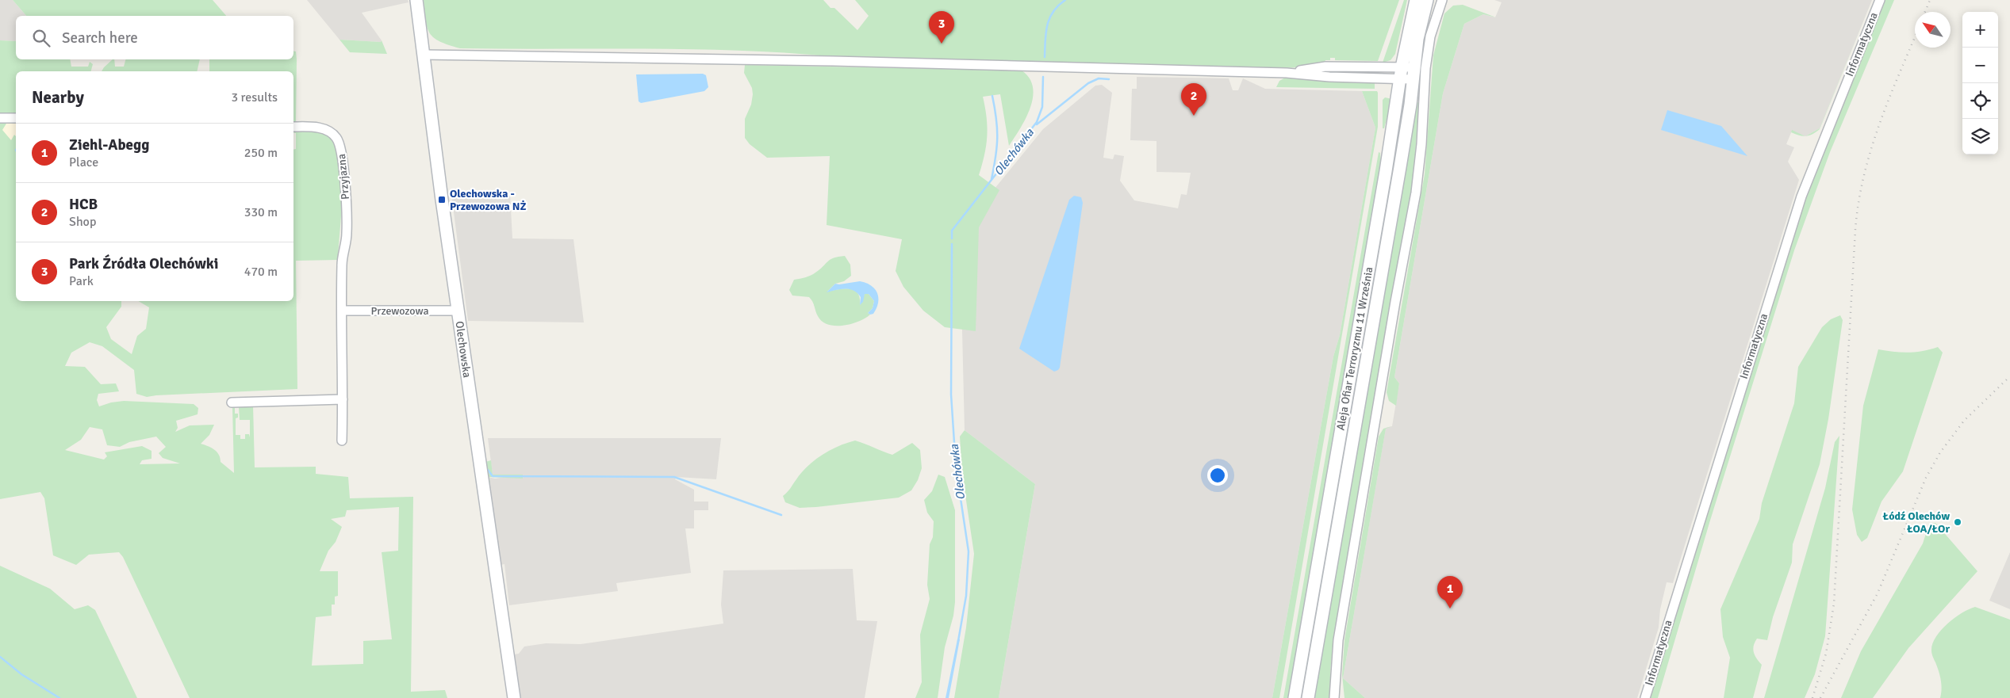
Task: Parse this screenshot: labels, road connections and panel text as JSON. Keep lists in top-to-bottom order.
{
  "streets": {
    "street": [
      "Informatyczna",
      "Przyjazna",
      "Przewozowa",
      "Aleja Ofiar Terroryzmu 11 Września",
      "Olechowska"
    ]
  },
  "crossings": [
    ["Przyjazna", "Przewozowa"],
    ["Przewozowa", "Olechowska"]
  ],
  "water": ["Olechówka"],
  "places": {
    "transit": ["Olechowska - Przewozowa NŻ"],
    "other": ["Łódź Olechów ŁOA/ŁOr"]
  },
  "north": "top left",
  "page": {
    "pins": ["3", "2", "1"],
    "map_buttons": ["+", "−"],
    "search": "Search here",
    "heading": ["Nearby", "3 results"],
    "list": [
      {
        "mark": "1",
        "name": "Ziehl-Abegg",
        "note": "Place",
        "value": "250 m"
      },
      {
        "mark": "2",
        "name": "HCB",
        "note": "Shop",
        "value": "330 m"
      },
      {
        "mark": "3",
        "name": "Park Źródła Olechówki",
        "note": "Park",
        "value": "470 m"
      }
    ]
  }
}
